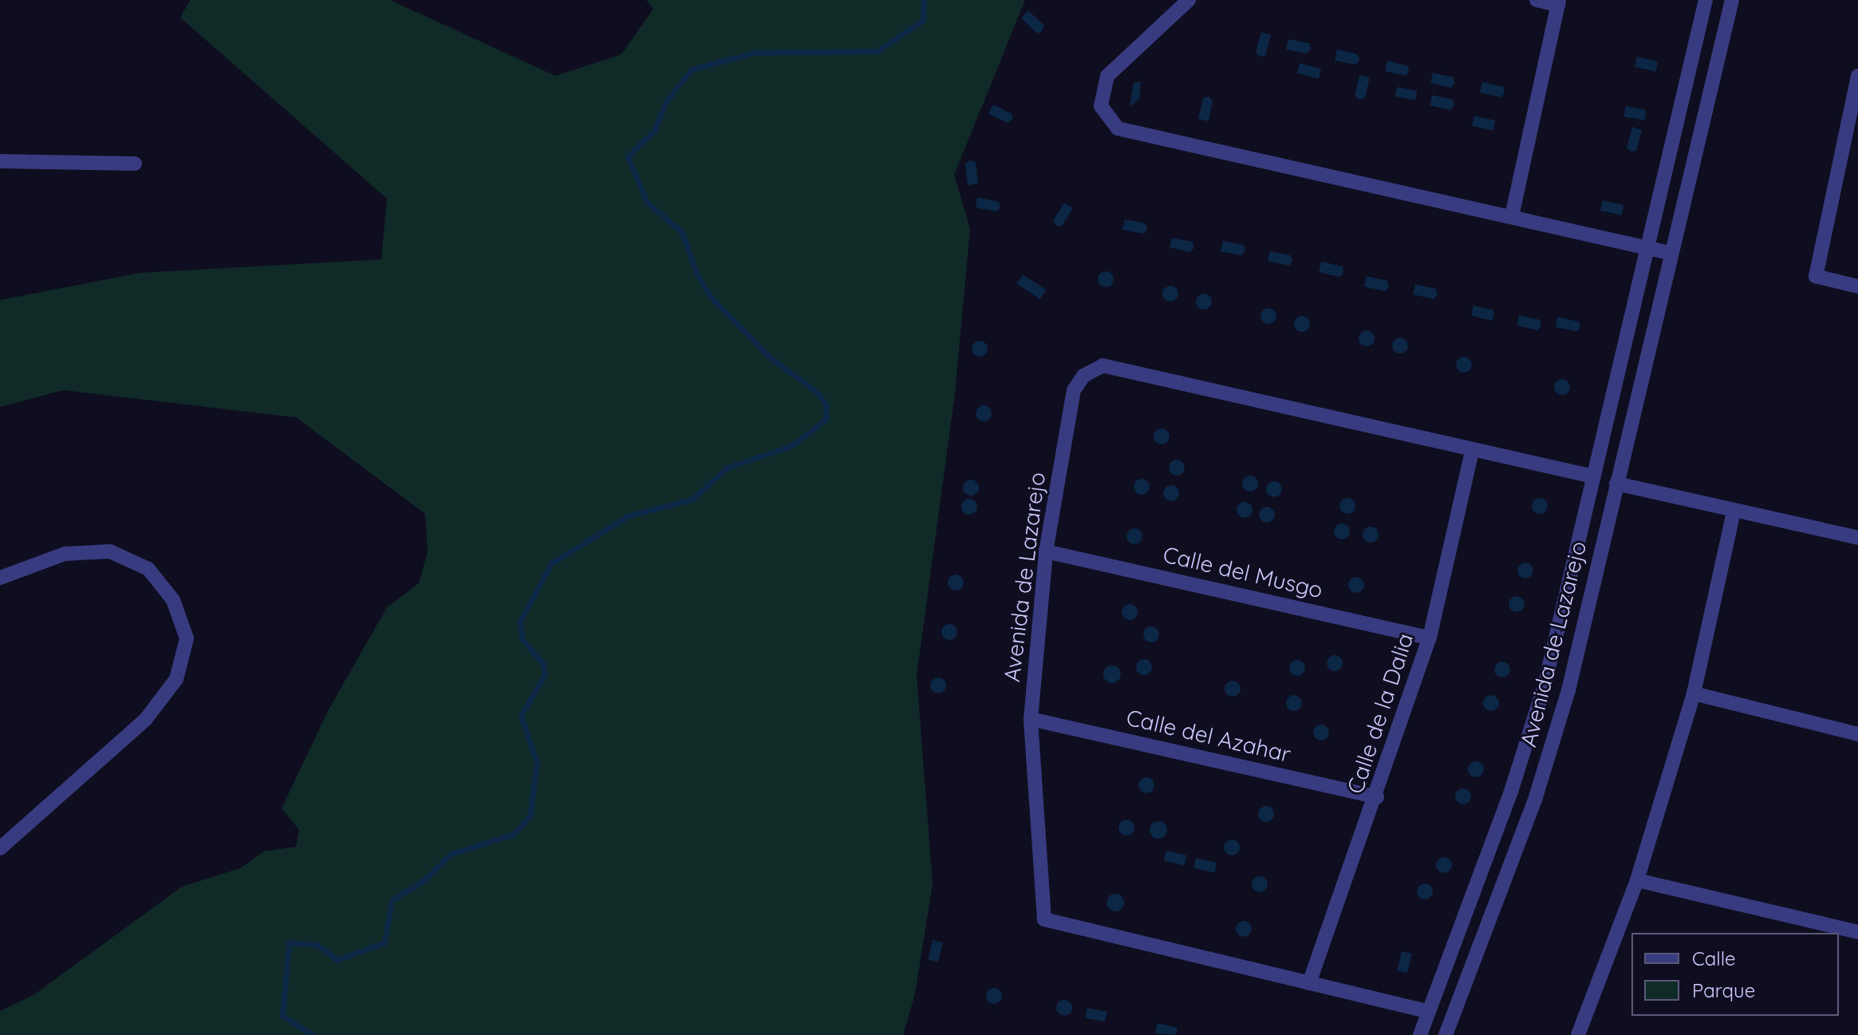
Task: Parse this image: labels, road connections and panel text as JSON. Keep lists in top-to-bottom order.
{
  "streets": {
    "street": [
      "Calle del Musgo",
      "Avenida de Lazarejo",
      "Calle de la Dalia",
      "Calle del Azahar"
    ]
  },
  "crossings": [
    ["Calle del Musgo", "Avenida de Lazarejo"],
    ["Calle del Musgo", "Calle de la Dalia"],
    ["Avenida de Lazarejo", "Calle de la Dalia"],
    ["Avenida de Lazarejo", "Calle del Azahar"],
    ["Calle de la Dalia", "Calle del Azahar"]
  ],
  "legend": ["Calle", "Parque"]
}
